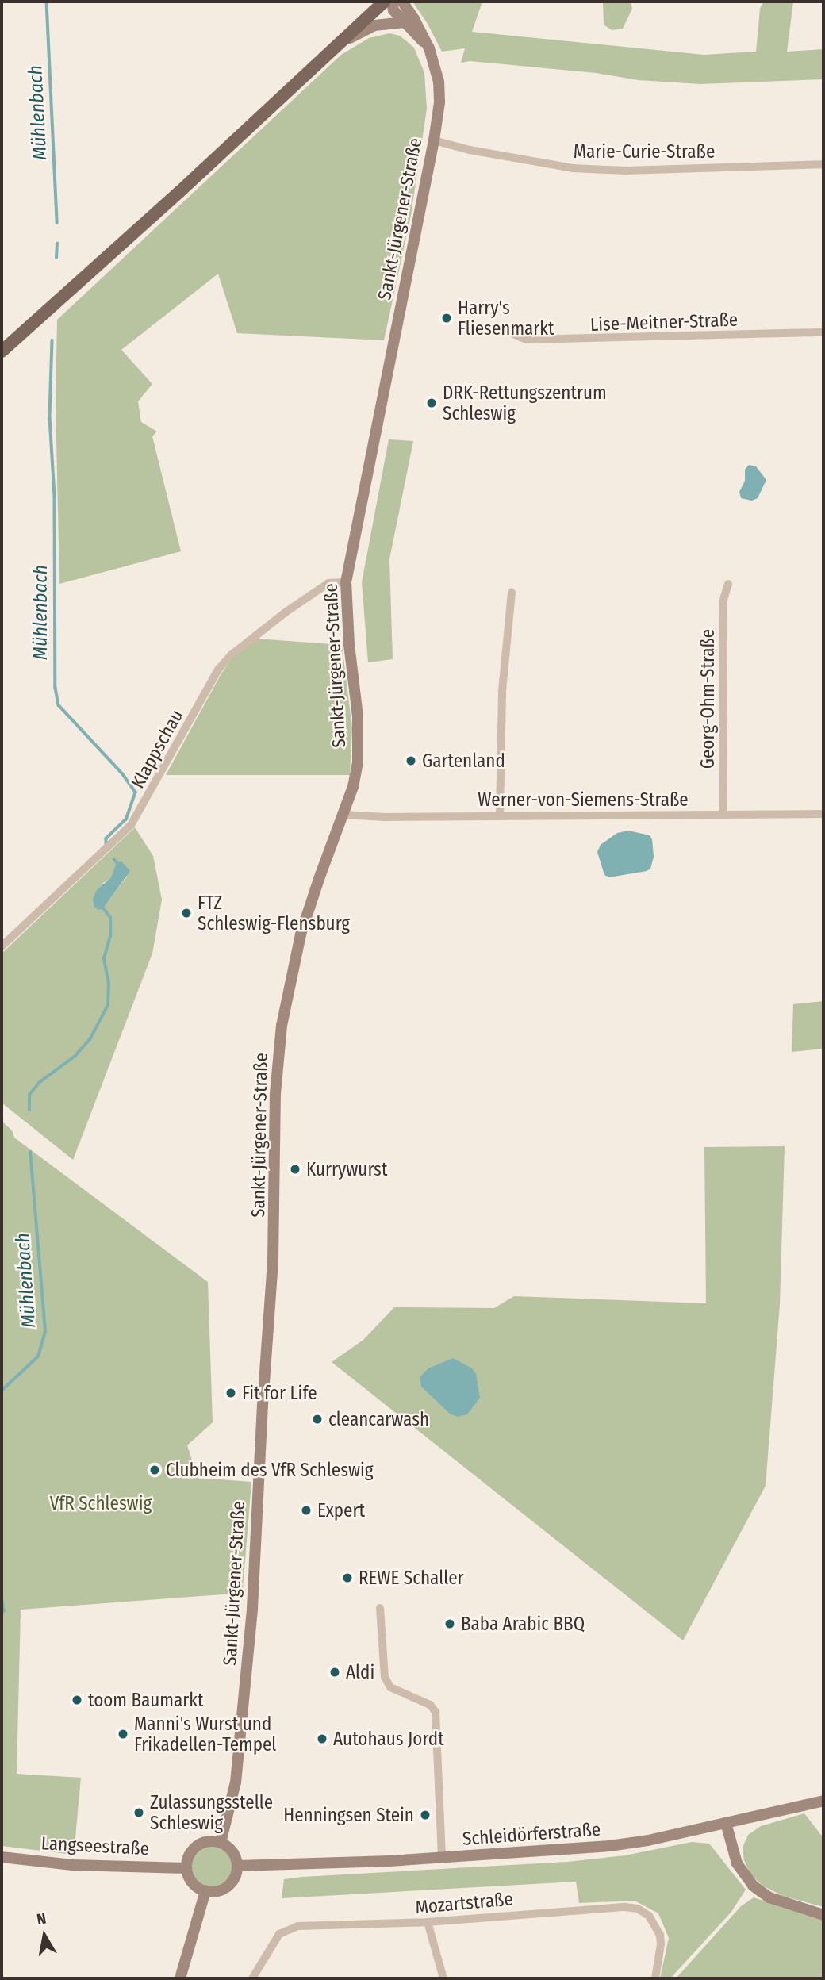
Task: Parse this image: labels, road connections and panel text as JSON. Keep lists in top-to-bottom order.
{
  "streets": {
    "street": [
      "Marie-Curie-Straße",
      "Sankt-Jürgener-Straße",
      "Lise-Meitner-Straße",
      "Georg-Ohm-Straße",
      "Klappschau",
      "Werner-von-Siemens-Straße",
      "Schleidörferstraße",
      "Langseestraße",
      "Mozartstraße"
    ]
  },
  "crossings": [
    ["Marie-Curie-Straße", "Sankt-Jürgener-Straße"],
    ["Sankt-Jürgener-Straße", "Klappschau"],
    ["Sankt-Jürgener-Straße", "Werner-von-Siemens-Straße"],
    ["Sankt-Jürgener-Straße", "Schleidörferstraße"],
    ["Sankt-Jürgener-Straße", "Langseestraße"],
    ["Georg-Ohm-Straße", "Werner-von-Siemens-Straße"],
    ["Schleidörferstraße", "Langseestraße"]
  ],
  "water": ["Mühlenbach"],
  "parks": ["VfR Schleswig"],
  "places": [
    "Harry's Fliesenmarkt",
    "DRK-Rettungszentrum Schleswig",
    "Gartenland",
    "FTZ Schleswig-Flensburg",
    "Kurrywurst",
    "Fit for Life",
    "cleancarwash",
    "Clubheim des VfR Schleswig",
    "Expert",
    "REWE Schaller",
    "Baba Arabic BBQ",
    "Aldi",
    "toom Baumarkt",
    "Manni's Wurst und Frikadellen-Tempel",
    "Autohaus Jordt",
    "Zulassungsstelle Schleswig",
    "Henningsen Stein"
  ],
  "north": "top"
}
